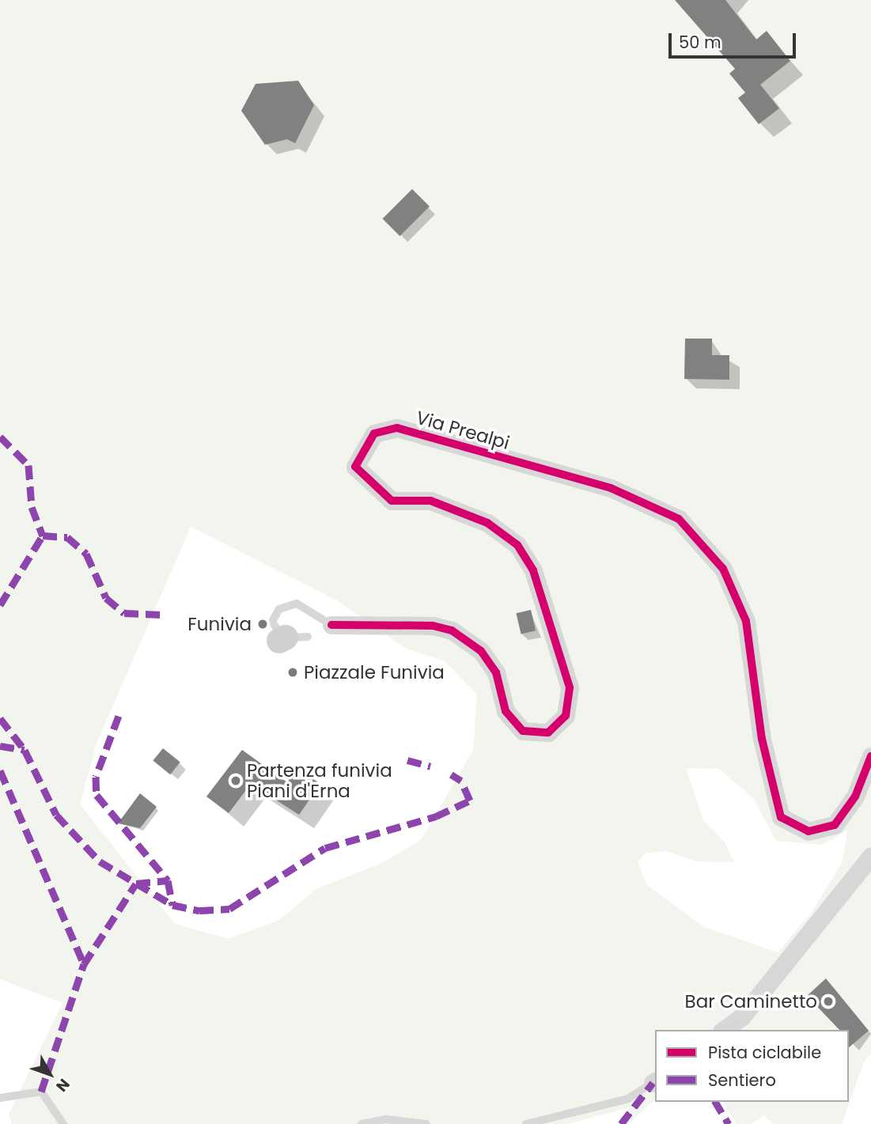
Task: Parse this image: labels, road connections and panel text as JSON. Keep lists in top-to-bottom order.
{
  "streets": {
    "street": ["Via Prealpi"]
  },
  "places": [
    "Funivia",
    "Piazzale Funivia",
    "Partenza funivia Piani d'Erna",
    "Bar Caminetto"
  ],
  "legend": ["Pista ciclabile", "Sentiero"],
  "scale_bar": "50 m",
  "north": "bottom right"
}
